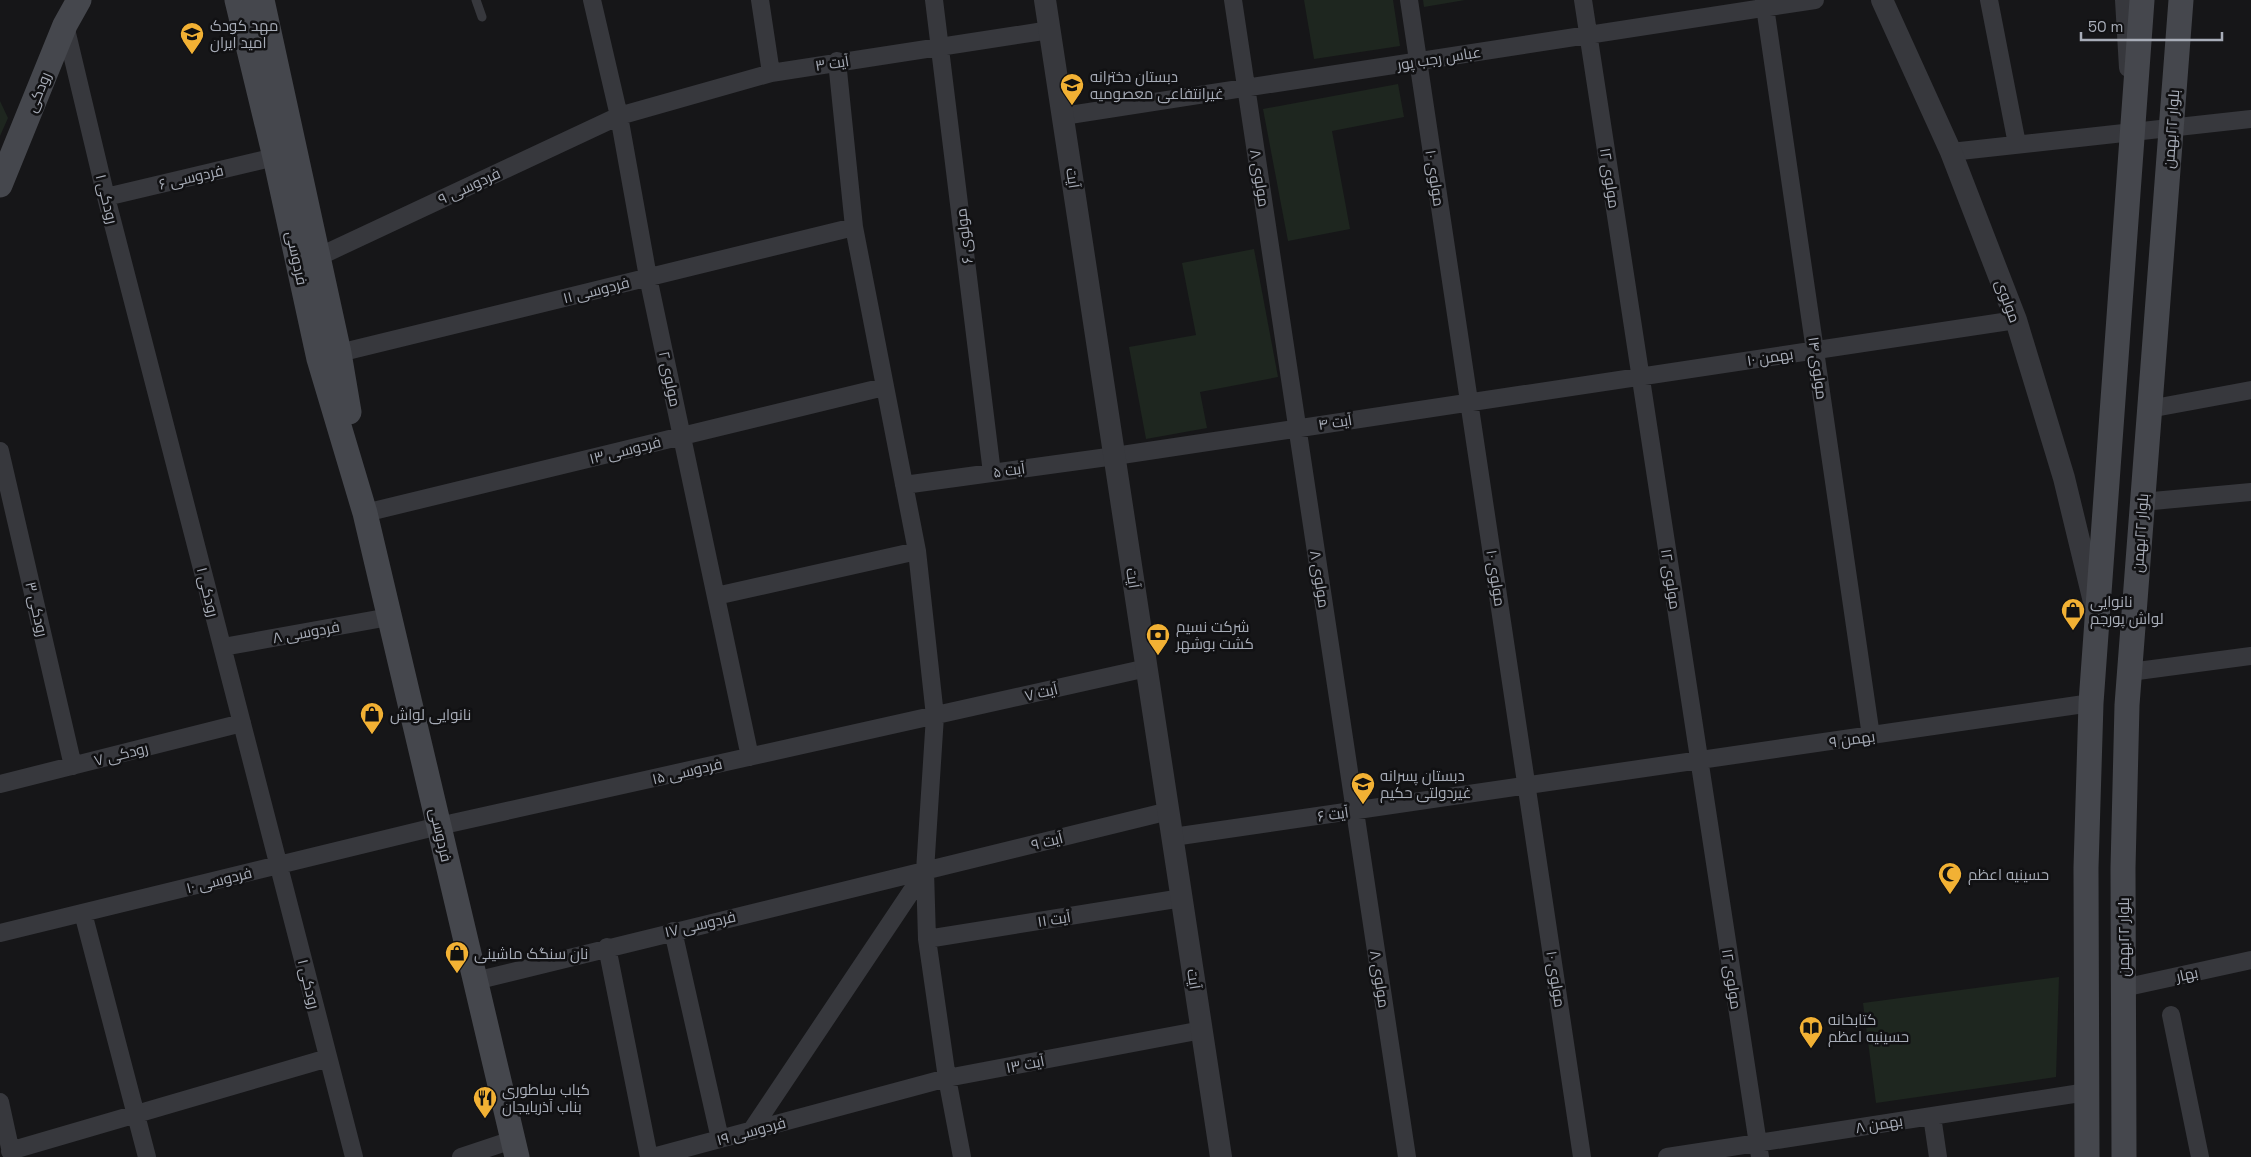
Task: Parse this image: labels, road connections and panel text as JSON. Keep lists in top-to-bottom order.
{
  "streets": {
    "main road": ["رودکی", "بلوار ۲۲بهمن", "فردوسی"],
    "street": [
      "عباس رجب پور",
      "آیت ۳",
      "فردوسی ۶",
      "آیت",
      "مولوی ۸",
      "مولوی ۱۰",
      "مولوی ۱۲",
      "فردوسی ۹",
      "رودکی ۱",
      "مولوی ۶",
      "فردوسی ۱۱",
      "مولوی",
      "بهمن ۱۰",
      "مولوی ۱۴",
      "مولوی ۲",
      "آیت ۴",
      "فردوسی ۱۳",
      "آیت ۵",
      "رودکی ۳",
      "فردوسی ۸",
      "آیت ۷",
      "بهمن ۹",
      "رودکی ۷",
      "فردوسی ۱۵",
      "آیت ۶",
      "آیت ۹",
      "فردوسی ۱۰",
      "آیت ۱۱",
      "فردوسی ۱۷",
      "بهار",
      "آیت ۱۳",
      "بهمن ۸",
      "فردوسی ۱۹"
    ]
  },
  "crossings": [
    ["عباس رجب پور", "آیت"],
    ["عباس رجب پور", "مولوی ۸"],
    ["عباس رجب پور", "مولوی ۱۰"],
    ["عباس رجب پور", "مولوی ۱۲"],
    ["عباس رجب پور", "مولوی ۱۴"],
    ["آیت ۳", "آیت"],
    ["آیت ۳", "فردوسی ۹"],
    ["آیت ۳", "مولوی ۶"],
    ["آیت ۳", "مولوی ۲"],
    ["رودکی", "رودکی ۱"],
    ["بلوار ۲۲بهمن", "بهار"],
    ["فردوسی ۶", "رودکی ۱"],
    ["فردوسی ۶", "فردوسی"],
    ["آیت", "آیت ۴"],
    ["آیت", "آیت ۵"],
    ["آیت", "آیت ۷"],
    ["آیت", "آیت ۶"],
    ["آیت", "آیت ۹"],
    ["آیت", "آیت ۱۱"],
    ["آیت", "آیت ۱۳"],
    ["مولوی ۸", "آیت ۴"],
    ["مولوی ۸", "آیت ۶"],
    ["مولوی ۱۰", "آیت ۴"],
    ["مولوی ۱۰", "آیت ۶"],
    ["مولوی ۱۲", "بهمن ۱۰"],
    ["مولوی ۱۲", "بهمن ۹"],
    ["مولوی ۱۲", "بهمن ۸"],
    ["فردوسی ۹", "فردوسی"],
    ["فردوسی ۹", "مولوی ۲"],
    ["رودکی ۱", "فردوسی ۸"],
    ["رودکی ۱", "رودکی ۷"],
    ["رودکی ۱", "فردوسی ۱۰"],
    ["مولوی ۶", "آیت ۵"],
    ["فردوسی", "فردوسی ۱۱"],
    ["فردوسی", "فردوسی ۱۳"],
    ["فردوسی", "فردوسی ۸"],
    ["فردوسی", "فردوسی ۱۵"],
    ["فردوسی", "فردوسی ۱۰"],
    ["فردوسی", "فردوسی ۱۷"],
    ["فردوسی ۱۱", "مولوی ۲"],
    ["مولوی", "بهمن ۱۰"],
    ["بهمن ۱۰", "مولوی ۱۴"],
    ["بهمن ۱۰", "آیت ۴"],
    ["مولوی ۱۴", "بهمن ۹"],
    ["مولوی ۲", "فردوسی ۱۳"],
    ["مولوی ۲", "فردوسی ۱۵"],
    ["آیت ۴", "آیت ۵"],
    ["رودکی ۳", "رودکی ۷"],
    ["آیت ۷", "فردوسی ۱۵"],
    ["بهمن ۹", "آیت ۶"],
    ["فردوسی ۱۵", "فردوسی ۱۰"],
    ["آیت ۹", "فردوسی ۱۷"],
    ["آیت ۱۳", "فردوسی ۱۹"]
  ],
  "places": {
    "school or university": ["مهد کودک امید ایران", "دبستان دخترانه غیرانتفاعی معصومیه", "دبستان پسرانه غیردولتی حکیم"],
    "shop": ["نانوایی لواش پورجم", "نانوایی لواش", "نان سنگک ماشینی"],
    "bank": ["شرکت نسیم کشت بوشهر"],
    "mosque": ["حسینیه اعظم"],
    "library": ["کتابخانه حسینیه اعظم"],
    "restaurant": ["کباب ساطوری بناب آذربایجان"]
  },
  "scale_bar": "50 m"
}
